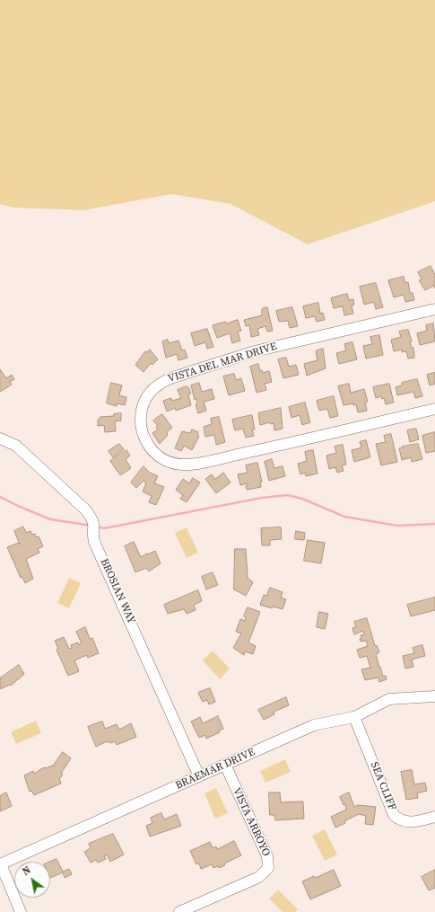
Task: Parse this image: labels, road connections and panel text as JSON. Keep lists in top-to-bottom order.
{
  "streets": {
    "street": [
      "VISTA DEL MAR DRIVE",
      "BROSIAN WAY",
      "BRAEMAR DRIVE",
      "SEA CLIFF",
      "VISTA ARROYO"
    ]
  },
  "crossings": [
    ["BROSIAN WAY", "BRAEMAR DRIVE"],
    ["BRAEMAR DRIVE", "SEA CLIFF"],
    ["BRAEMAR DRIVE", "VISTA ARROYO"]
  ],
  "north": "top left"
}
